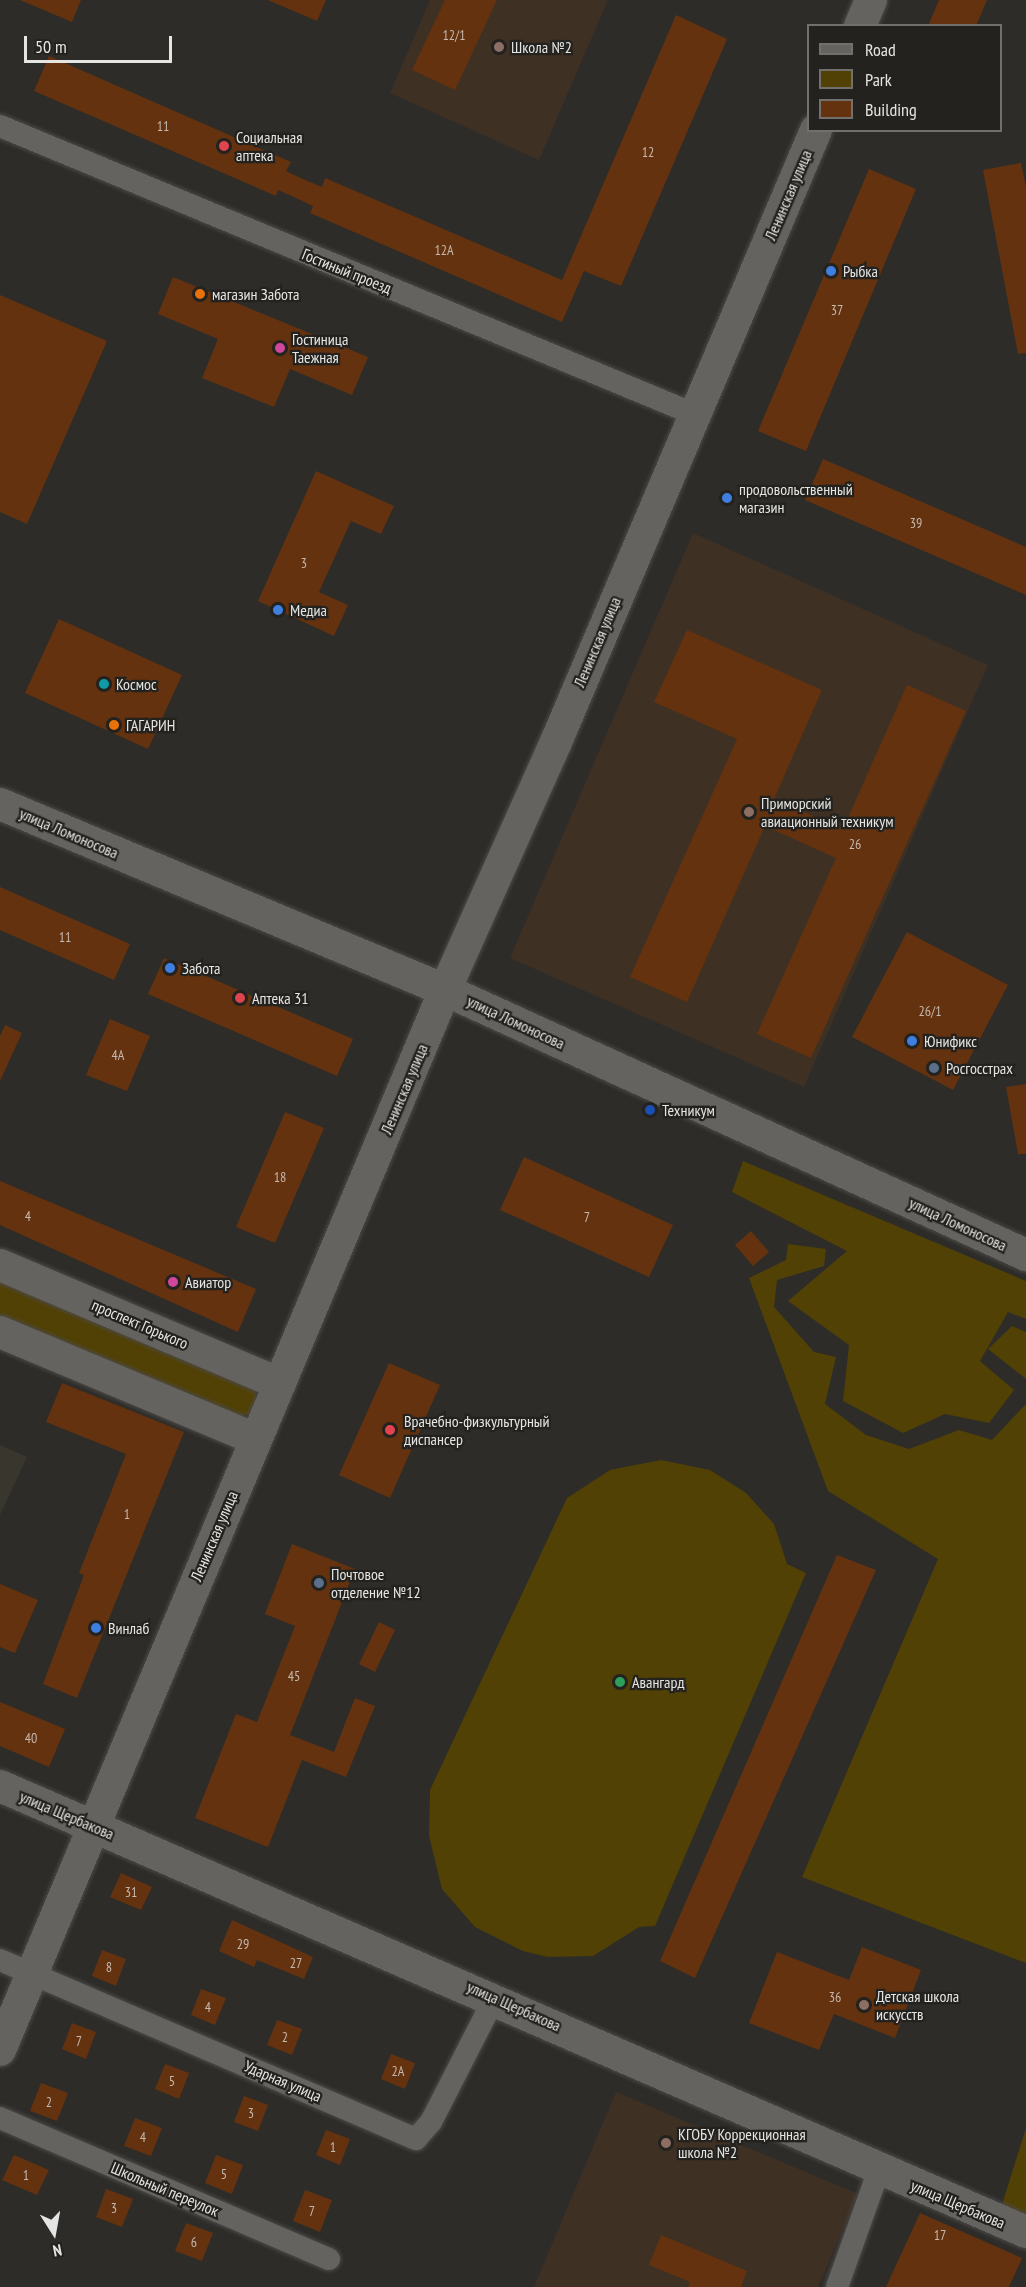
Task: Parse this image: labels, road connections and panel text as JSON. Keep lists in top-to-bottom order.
{
  "streets": {
    "main road": [
      "Ленинская улица",
      "улица Ломоносова",
      "проспект Горького",
      "улица Щербакова"
    ],
    "street": ["Гостиный проезд", "Ударная улица", "Школьный переулок"]
  },
  "crossings": [
    ["Ленинская улица", "Гостиный проезд"],
    ["Ленинская улица", "улица Ломоносова"],
    ["Ленинская улица", "проспект Горького"],
    ["Ленинская улица", "улица Щербакова"],
    ["Ленинская улица", "Ударная улица"],
    ["улица Щербакова", "Ударная улица"]
  ],
  "places": [
    "Школа №2",
    "Социальная аптека",
    "Рыбка",
    "магазин Забота",
    "Гостиница Таежная",
    "продовольственный магазин",
    "Медиа",
    "Космос",
    "ГАГАРИН",
    "Приморский авиационный техникум",
    "Забота",
    "Аптека 31",
    "Юнификс",
    "Росгосстрах",
    "Техникум",
    "Авиатор",
    "Врачебно-физкультурный диспансер",
    "Почтовое отделение №12",
    "Винлаб",
    "Авангард",
    "Детская школа искусств",
    "КГОБУ Коррекционная школа №2"
  ],
  "house_numbers": [
    "12/1",
    "11",
    "12",
    "12А",
    "37",
    "39",
    "3",
    "26",
    "11",
    "26/1",
    "4А",
    "18",
    "4",
    "7",
    "1",
    "45",
    "40",
    "31",
    "29",
    "27",
    "8",
    "36",
    "4",
    "2",
    "7",
    "2А",
    "5",
    "2",
    "3",
    "4",
    "1",
    "5",
    "1",
    "3",
    "7",
    "17",
    "6"
  ],
  "legend": ["Road", "Park", "Building"],
  "scale_bar": "50 m",
  "north": "bottom"
}
